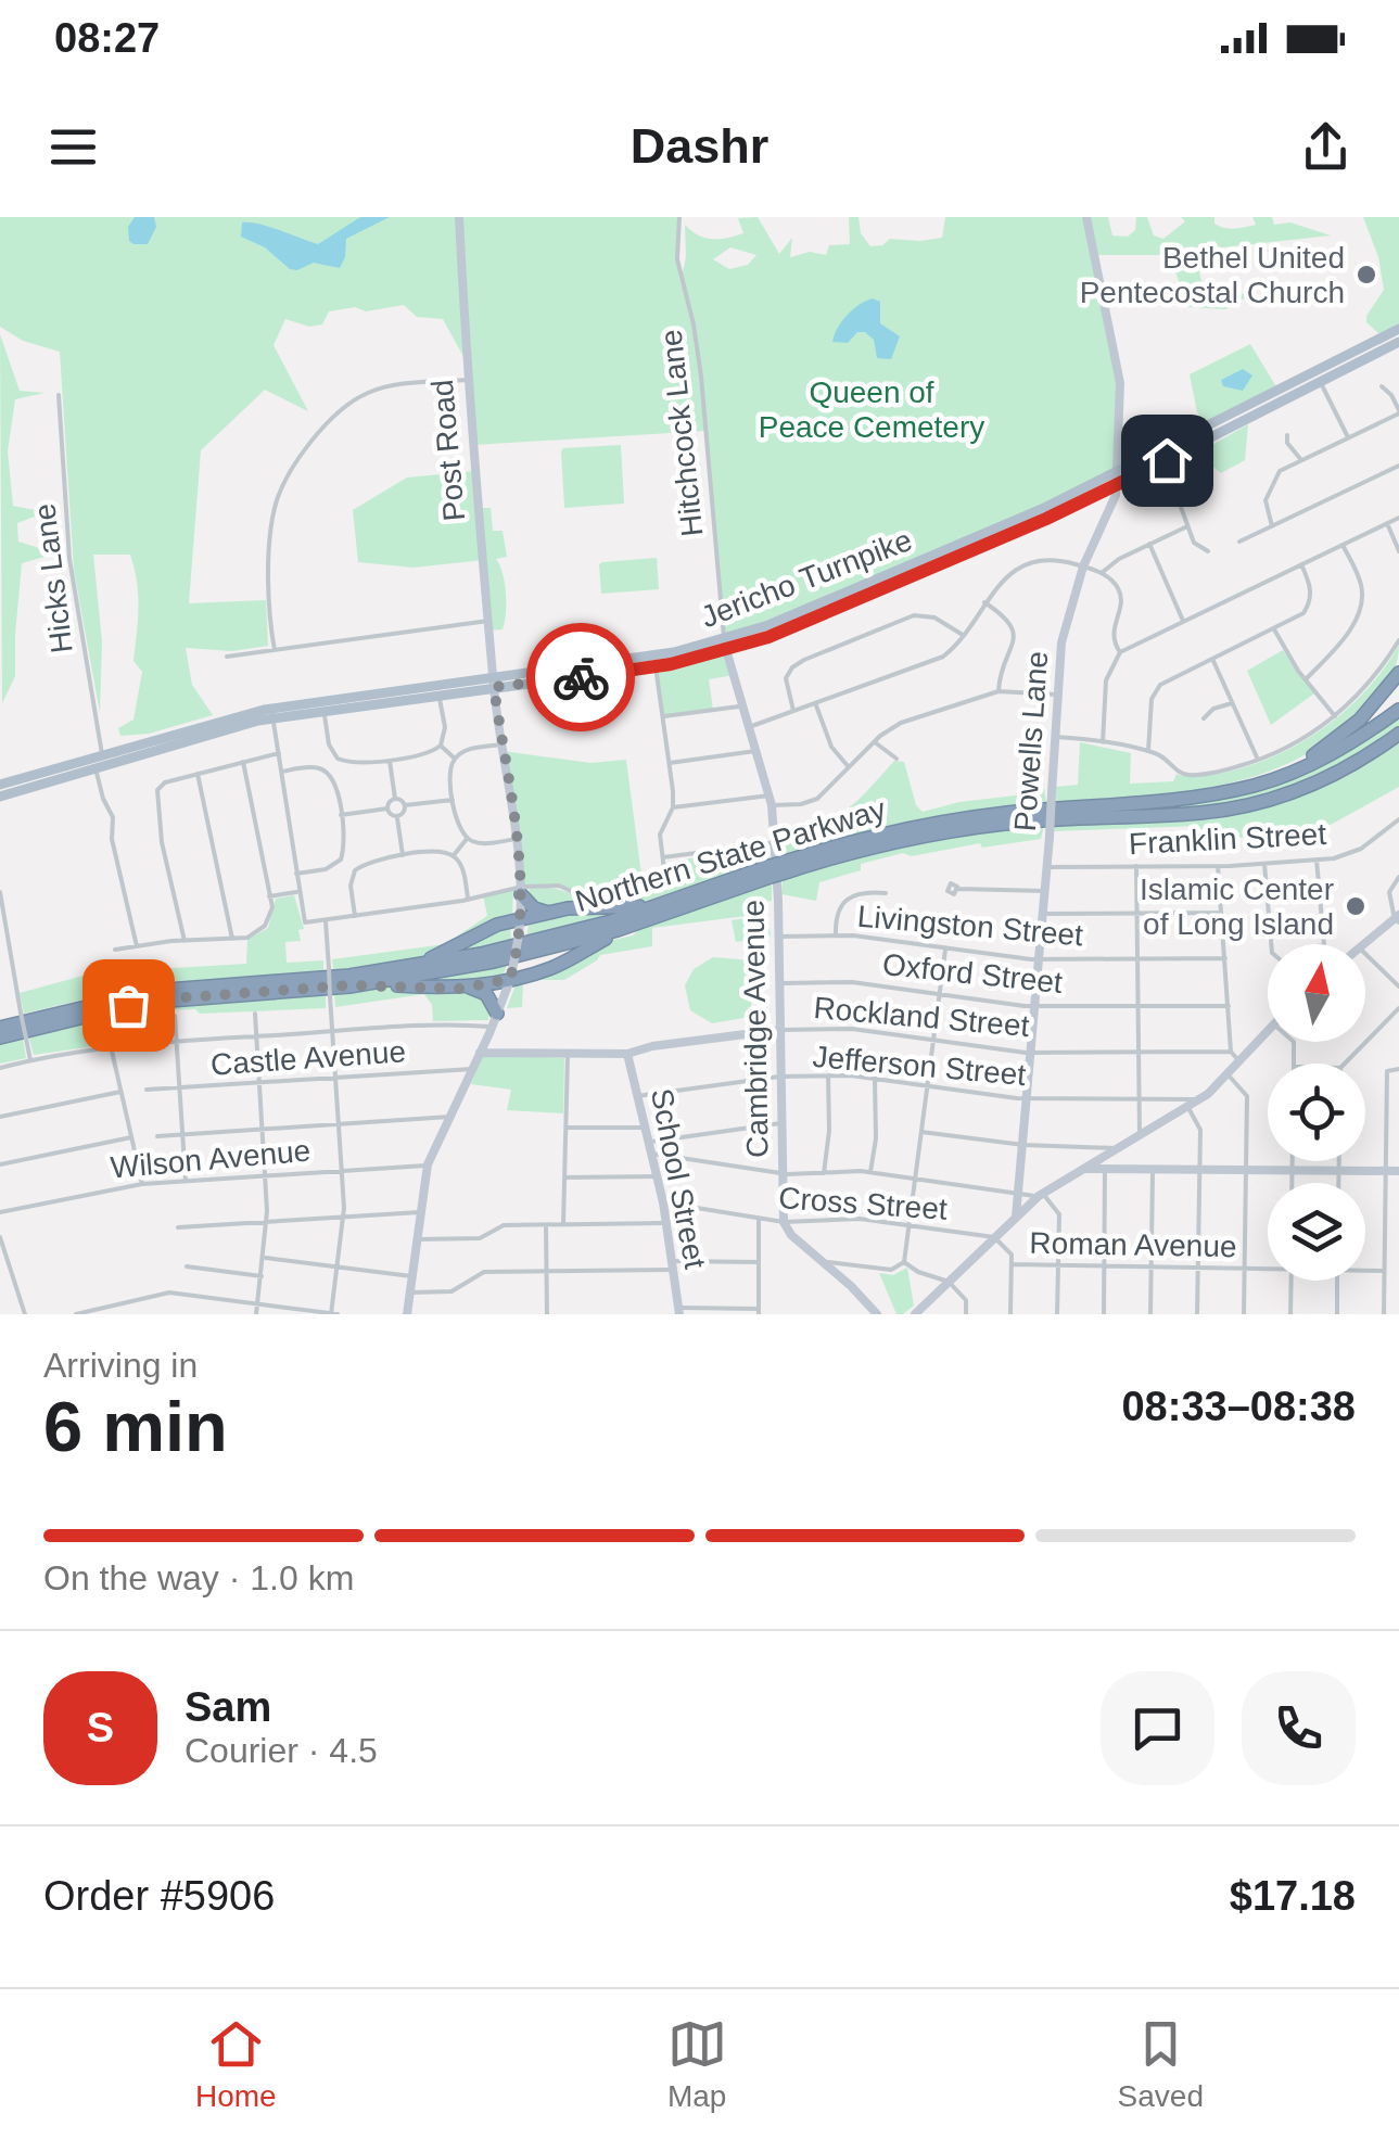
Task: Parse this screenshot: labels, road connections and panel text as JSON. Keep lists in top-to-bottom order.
{
  "streets": {
    "highway": ["Northern State Parkway"],
    "main road": ["Jericho Turnpike"],
    "street": [
      "Hitchcock Lane",
      "Post Road",
      "Hicks Lane",
      "Powells Lane",
      "Franklin Street",
      "Livingston Street",
      "Oxford Street",
      "Rockland Street",
      "Cambridge Avenue",
      "Castle Avenue",
      "Jefferson Street",
      "Wilson Avenue",
      "School Street",
      "Cross Street",
      "Roman Avenue"
    ]
  },
  "crossings": [
    ["Hitchcock Lane", "Jericho Turnpike"],
    ["Hitchcock Lane", "Cambridge Avenue"],
    ["Post Road", "Jericho Turnpike"],
    ["Post Road", "Rockland Street"],
    ["Post Road", "Castle Avenue"],
    ["Post Road", "Wilson Avenue"],
    ["Hicks Lane", "Jericho Turnpike"],
    ["Jericho Turnpike", "Powells Lane"],
    ["Jericho Turnpike", "Cambridge Avenue"],
    ["Powells Lane", "Franklin Street"],
    ["Powells Lane", "Livingston Street"],
    ["Powells Lane", "Oxford Street"],
    ["Powells Lane", "Rockland Street"],
    ["Powells Lane", "Jefferson Street"],
    ["Livingston Street", "Cambridge Avenue"],
    ["Oxford Street", "Cambridge Avenue"],
    ["Rockland Street", "Cambridge Avenue"],
    ["Rockland Street", "School Street"],
    ["Cambridge Avenue", "Jefferson Street"],
    ["Cambridge Avenue", "Cross Street"],
    ["Jefferson Street", "School Street"],
    ["School Street", "Cross Street"]
  ],
  "parks": ["Queen of Peace Cemetery"],
  "places": ["Bethel United Pentecostal Church", "Islamic Center of Long Island"],
  "north": "top",
  "page": {
    "status": "08:27",
    "header": "Dashr",
    "heading": ["6 min", "Arriving in", "08:33–08:38"],
    "panel": [
      "Sam",
      "Courier · 4.5",
      "Order #5906",
      "$17.18"
    ],
    "bar": "On the way · 1.0 km",
    "round": "S",
    "tabs": ["Home", "Map", "Saved"]
  }
}
